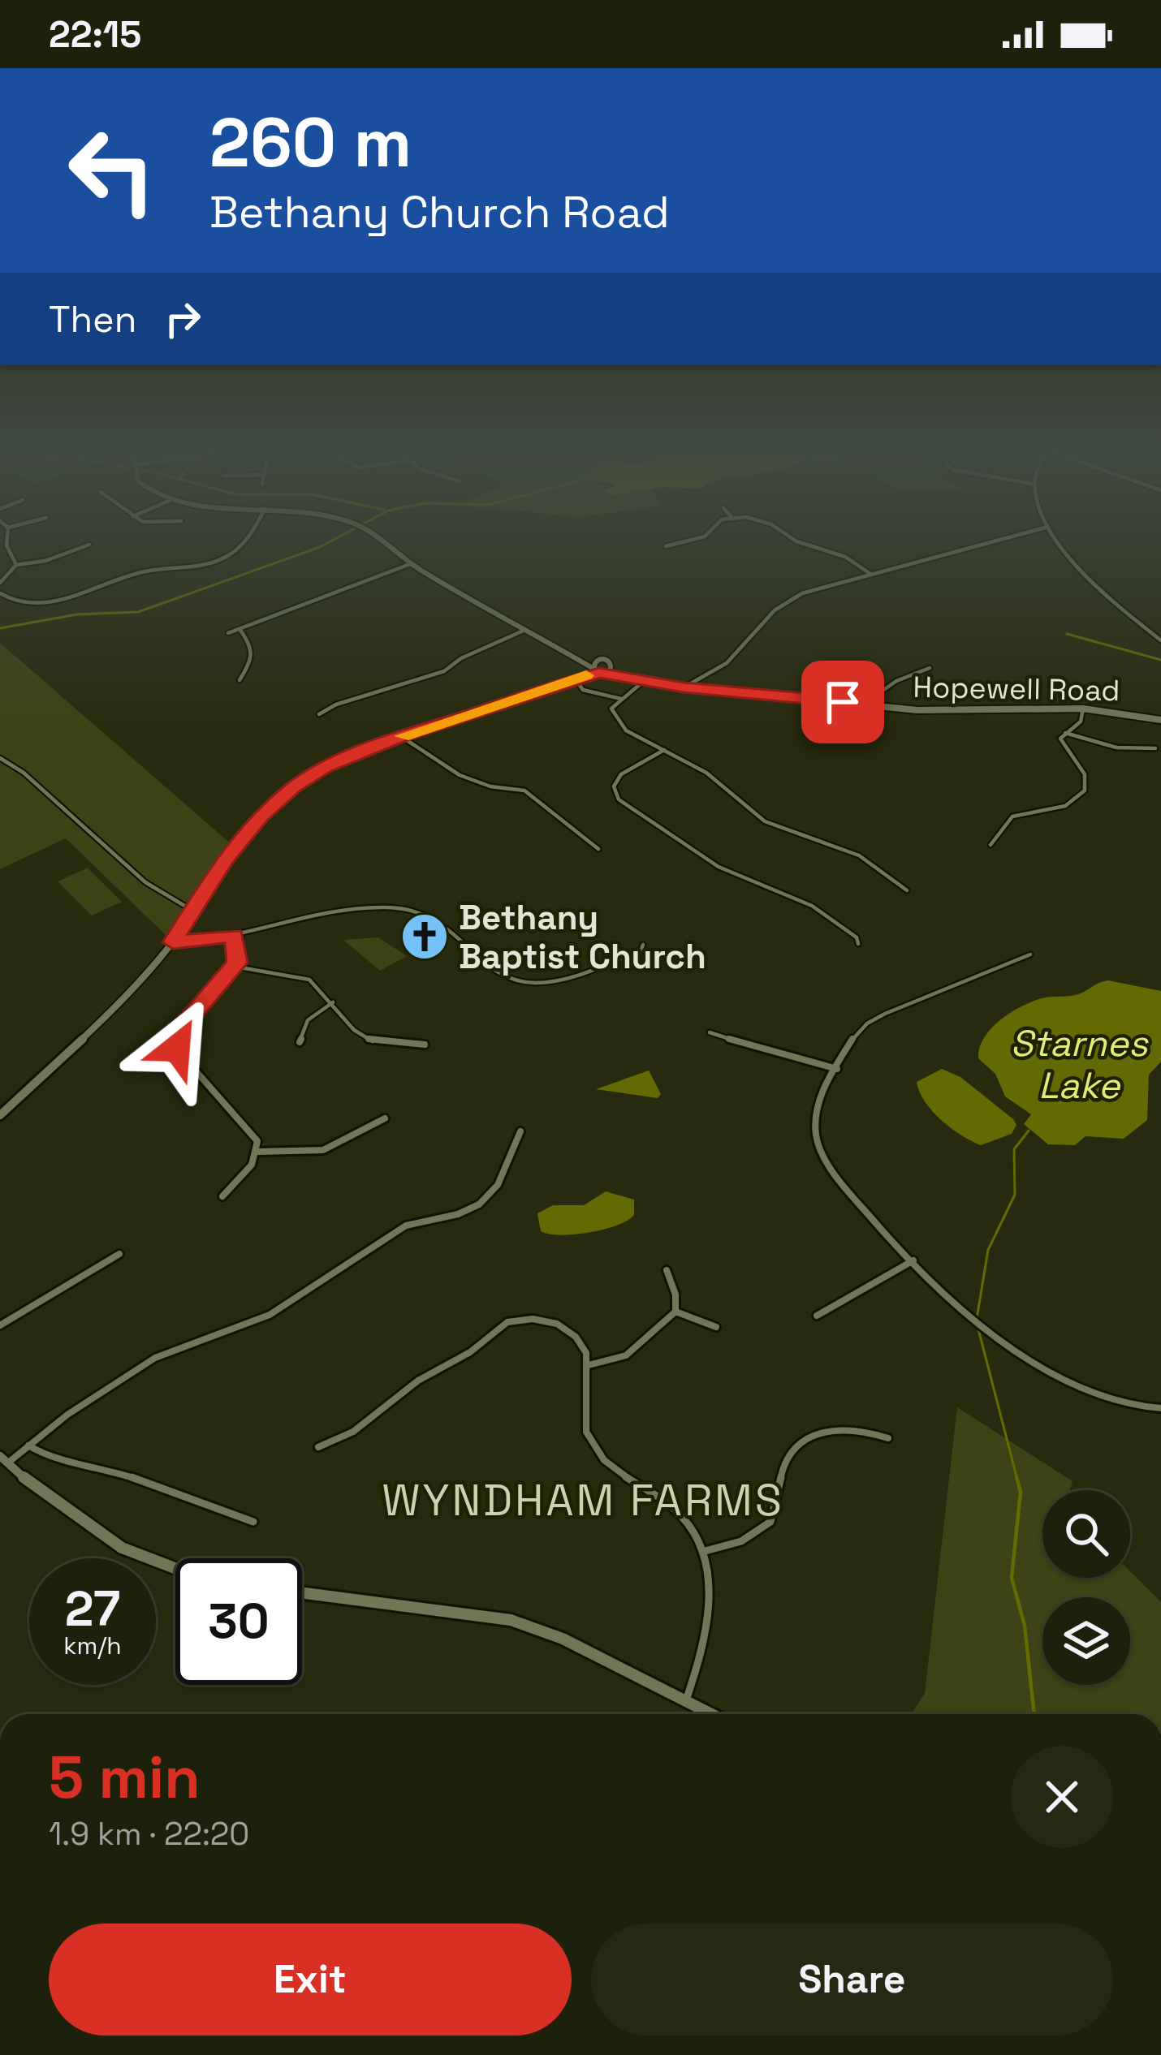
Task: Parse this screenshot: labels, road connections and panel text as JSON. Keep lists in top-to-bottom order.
{
  "streets": {
    "street": ["Hopewell Road"]
  },
  "districts": ["WYNDHAM FARMS"],
  "water": ["Starnes Lake"],
  "places": {
    "church": ["Bethany Baptist Church"]
  },
  "page": {
    "status": "22:15",
    "turn": ["260 m", "Bethany Church Road"],
    "then": "Then",
    "speed": "27 km/h",
    "limit": "30",
    "heading": ["5 min", "1.9 km · 22:20"],
    "buttons": ["Exit", "Share"]
  }
}
